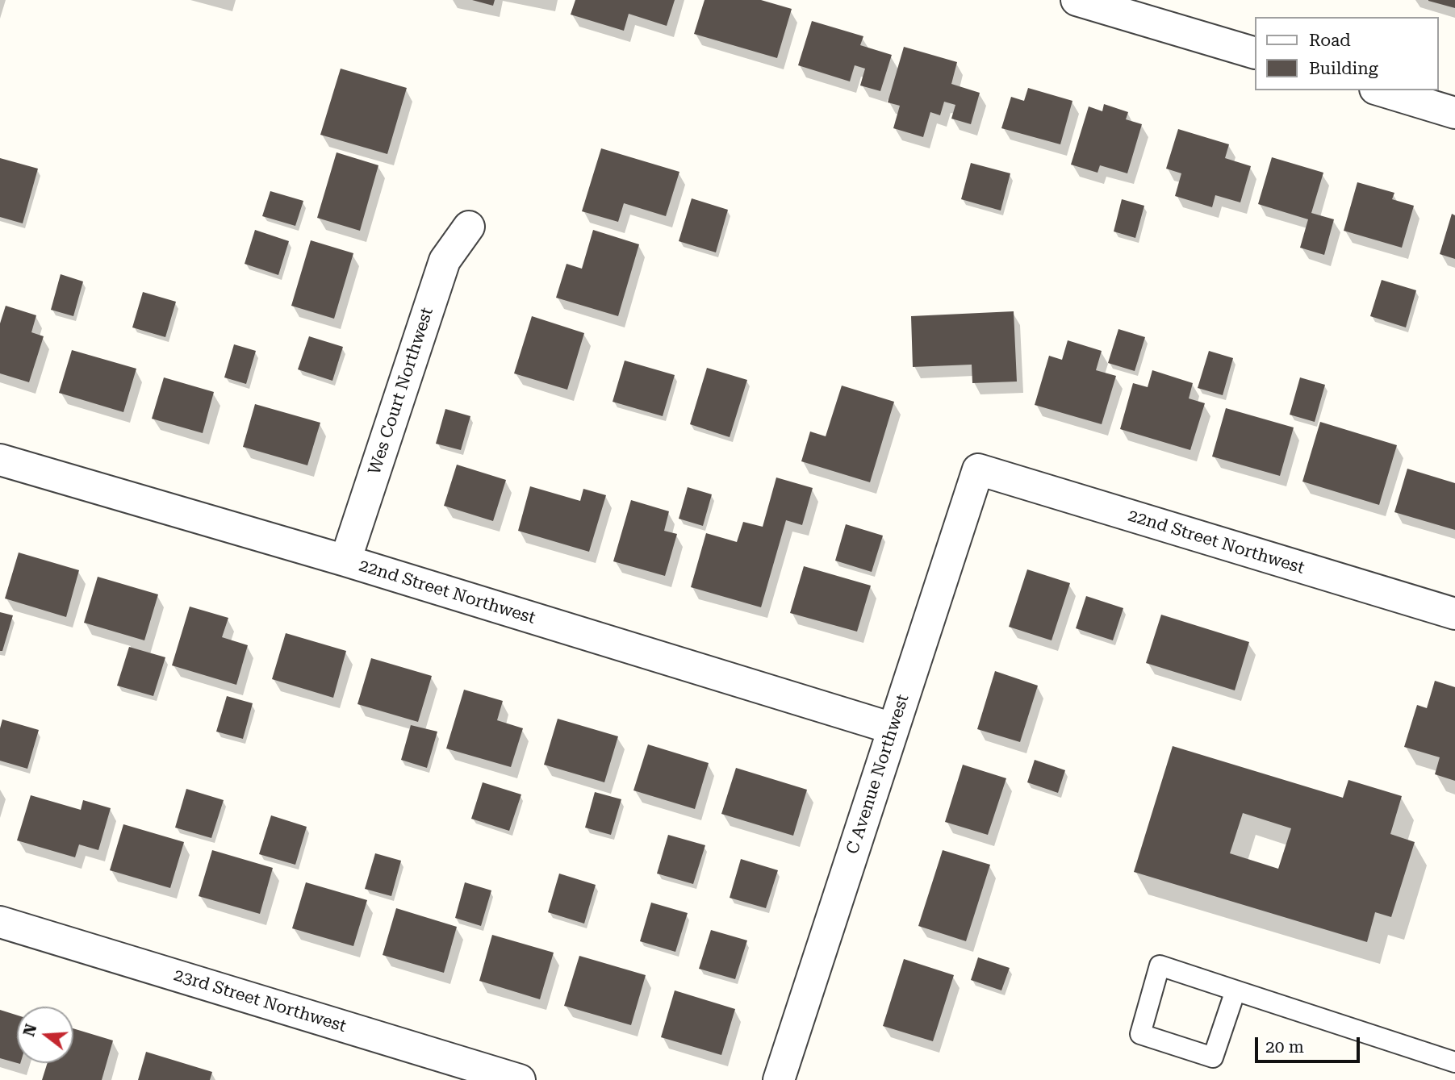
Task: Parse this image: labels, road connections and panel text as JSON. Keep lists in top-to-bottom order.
{
  "streets": {
    "street": [
      "Wes Court Northwest",
      "22nd Street Northwest",
      "C Avenue Northwest",
      "23rd Street Northwest"
    ]
  },
  "crossings": [
    ["Wes Court Northwest", "22nd Street Northwest"],
    ["22nd Street Northwest", "C Avenue Northwest"]
  ],
  "legend": ["Road", "Building"],
  "scale_bar": "20 m",
  "north": "left"
}
